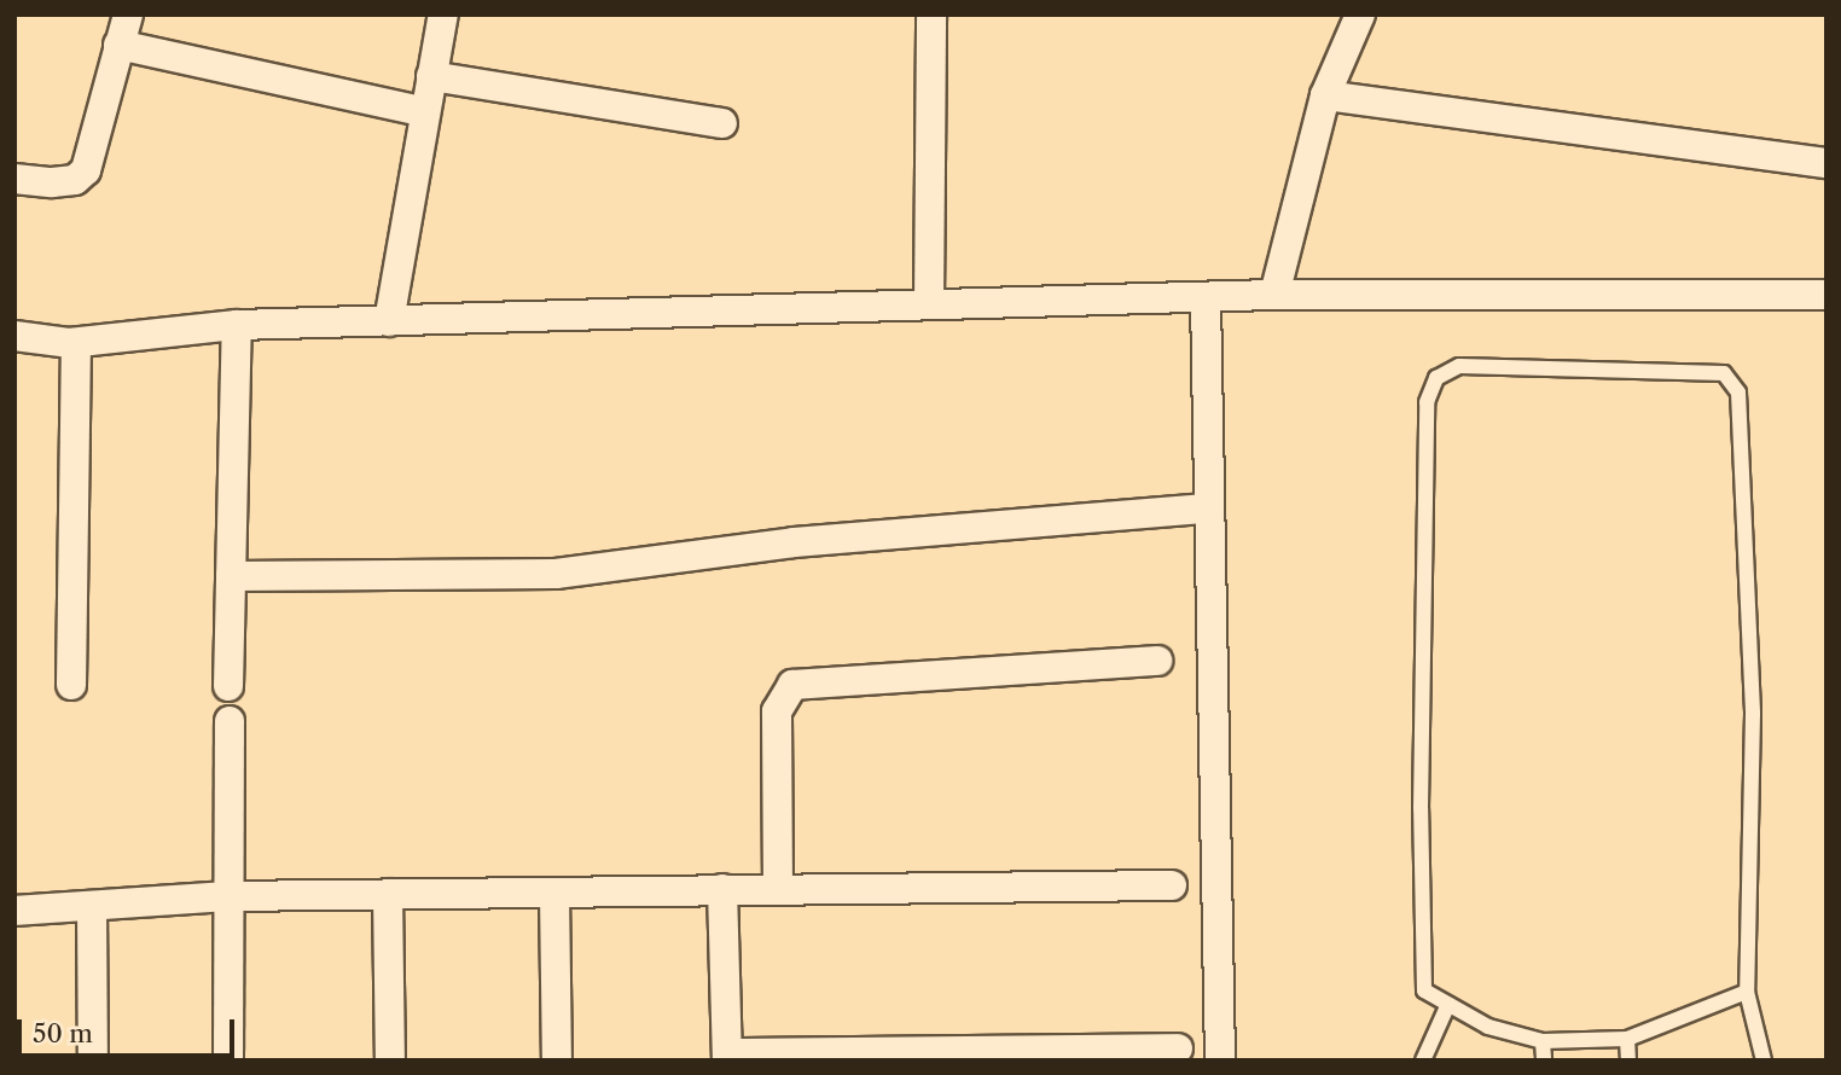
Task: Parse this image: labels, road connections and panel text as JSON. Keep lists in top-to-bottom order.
{
  "scale_bar": "50 m"
}
